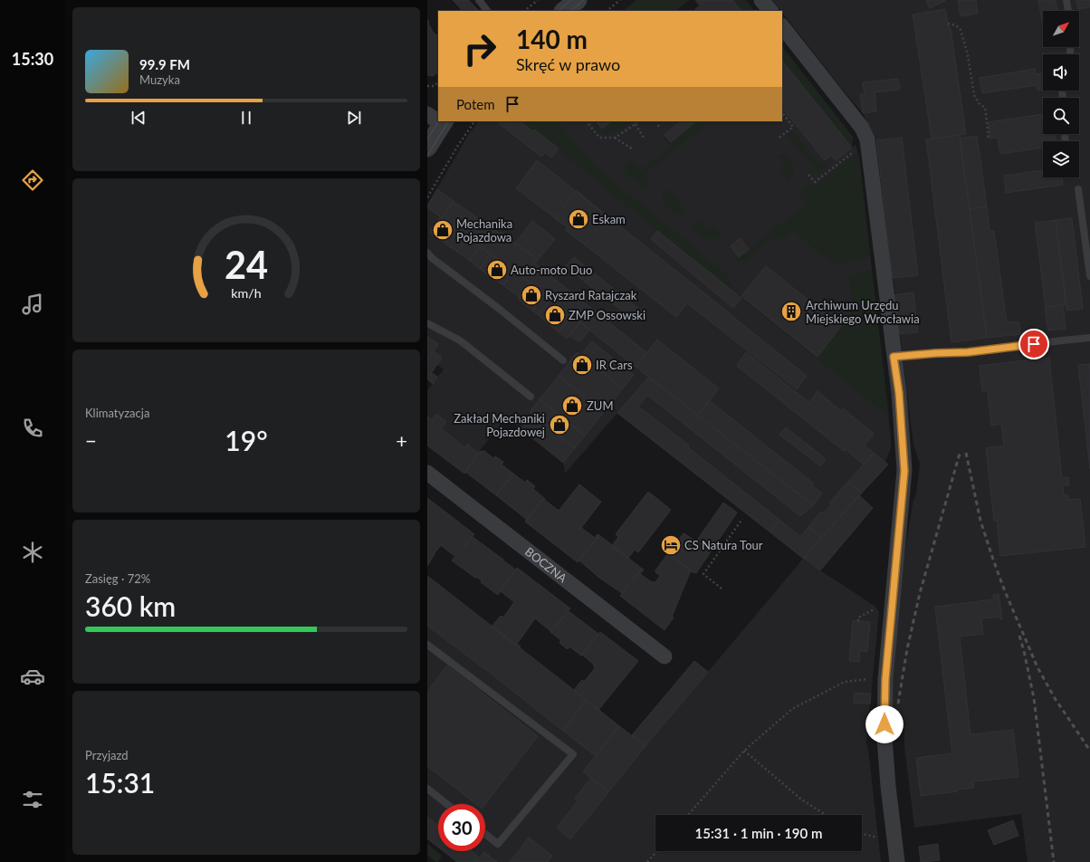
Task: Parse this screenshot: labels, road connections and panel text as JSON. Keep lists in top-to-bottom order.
{
  "streets": {
    "street": ["BOCZNA"]
  },
  "places": {
    "shop": [
      "Eskam",
      "Mechanika Pojazdowa",
      "Auto-moto Duo",
      "Ryszard Ratajczak",
      "ZMP Ossowski",
      "IR Cars",
      "ZUM",
      "Zakład Mechaniki Pojazdowej"
    ],
    "building": ["Archiwum Urzędu Miejskiego Wrocławia"],
    "hotel": ["CS Natura Tour"]
  },
  "north": "top right",
  "page": {
    "tabs": "15:30",
    "turn": ["140 m", "Skręć w prawo"],
    "song": ["99.9 FM", "Muzyka"],
    "then": "Potem",
    "tile": [
      "Klimatyzacja",
      ["Zasięg · 72%", "360 km"],
      ["Przyjazd", "15:31"]
    ],
    "heat": ["−", "19°", "+"],
    "limit": "30",
    "trip": "15:31 · 1 min · 190 m",
    "gauge": ["24", "km/h"]
  }
}
